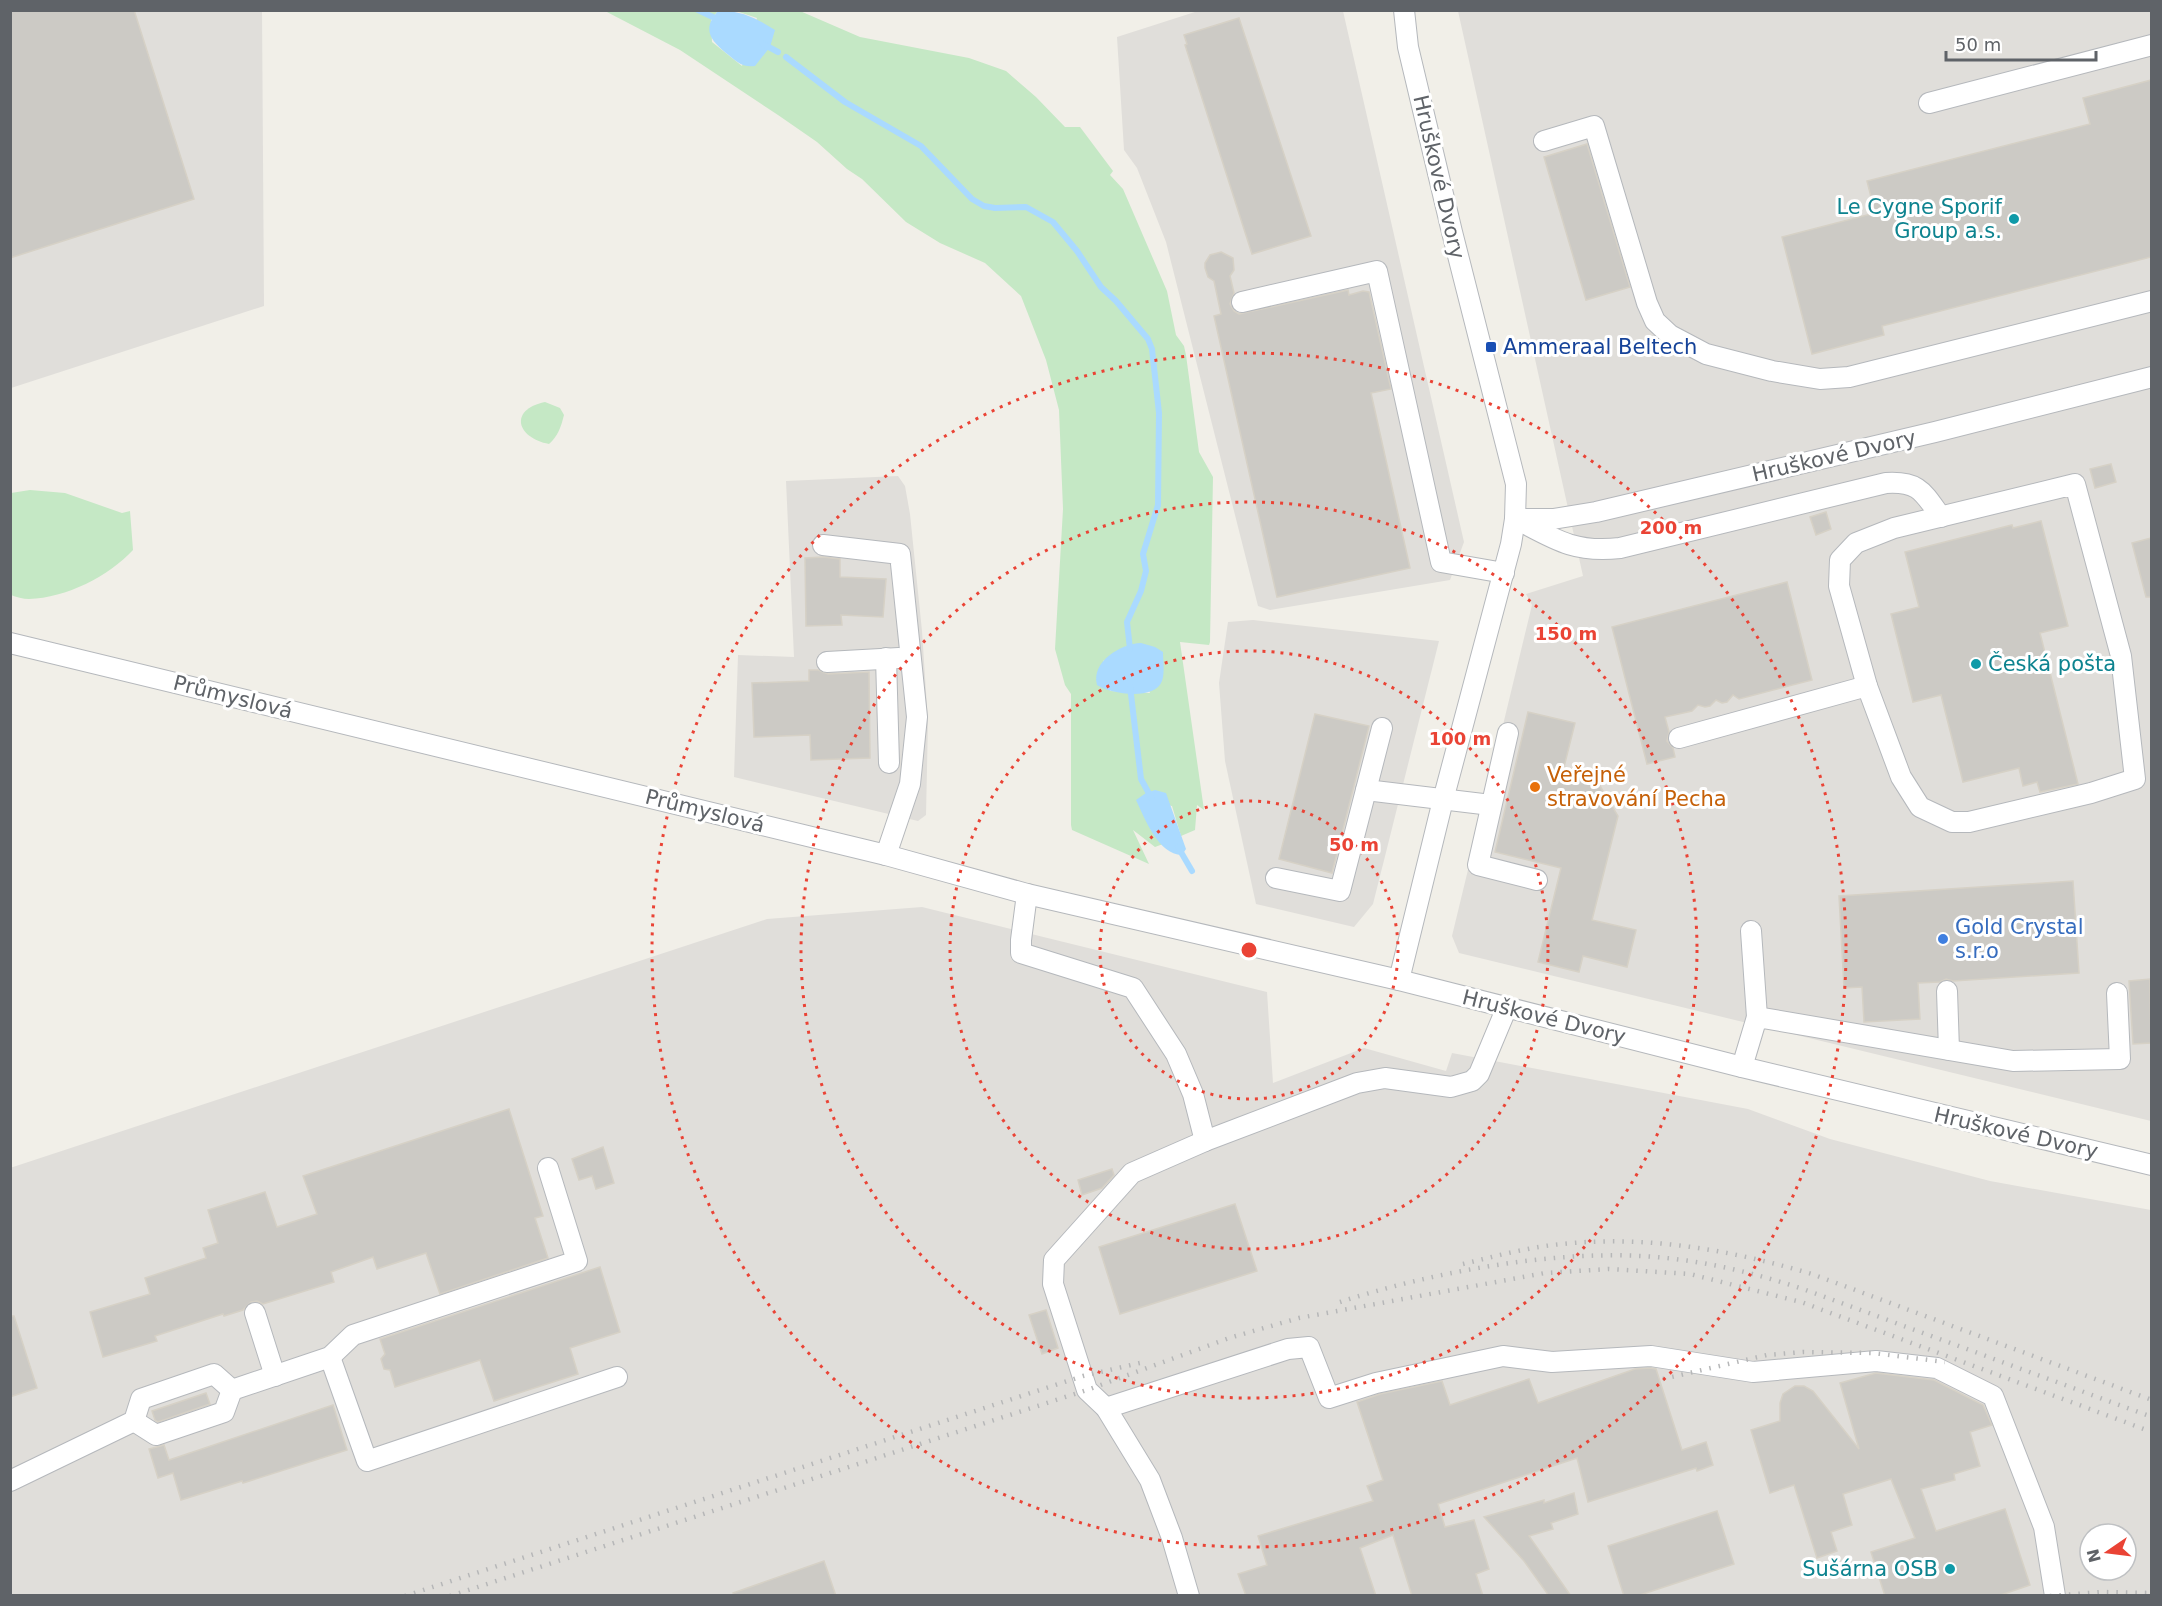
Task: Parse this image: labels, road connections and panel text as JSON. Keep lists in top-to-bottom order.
{
  "streets": {
    "street": ["Hruškové Dvory", "Průmyslová"]
  },
  "crossings": [
    ["Hruškové Dvory", "Průmyslová"]
  ],
  "places": {
    "other": [
      "Le Cygne Sporif Group a.s.",
      "Česká pošta",
      "Veřejné stravování Pecha",
      "Gold Crystal s.r.o",
      "Sušárna OSB"
    ],
    "transit": ["Ammeraal Beltech"]
  },
  "scale_bar": "50 m",
  "north": "left",
  "rings": [
    "200 m",
    "150 m",
    "100 m",
    "50 m"
  ]
}
